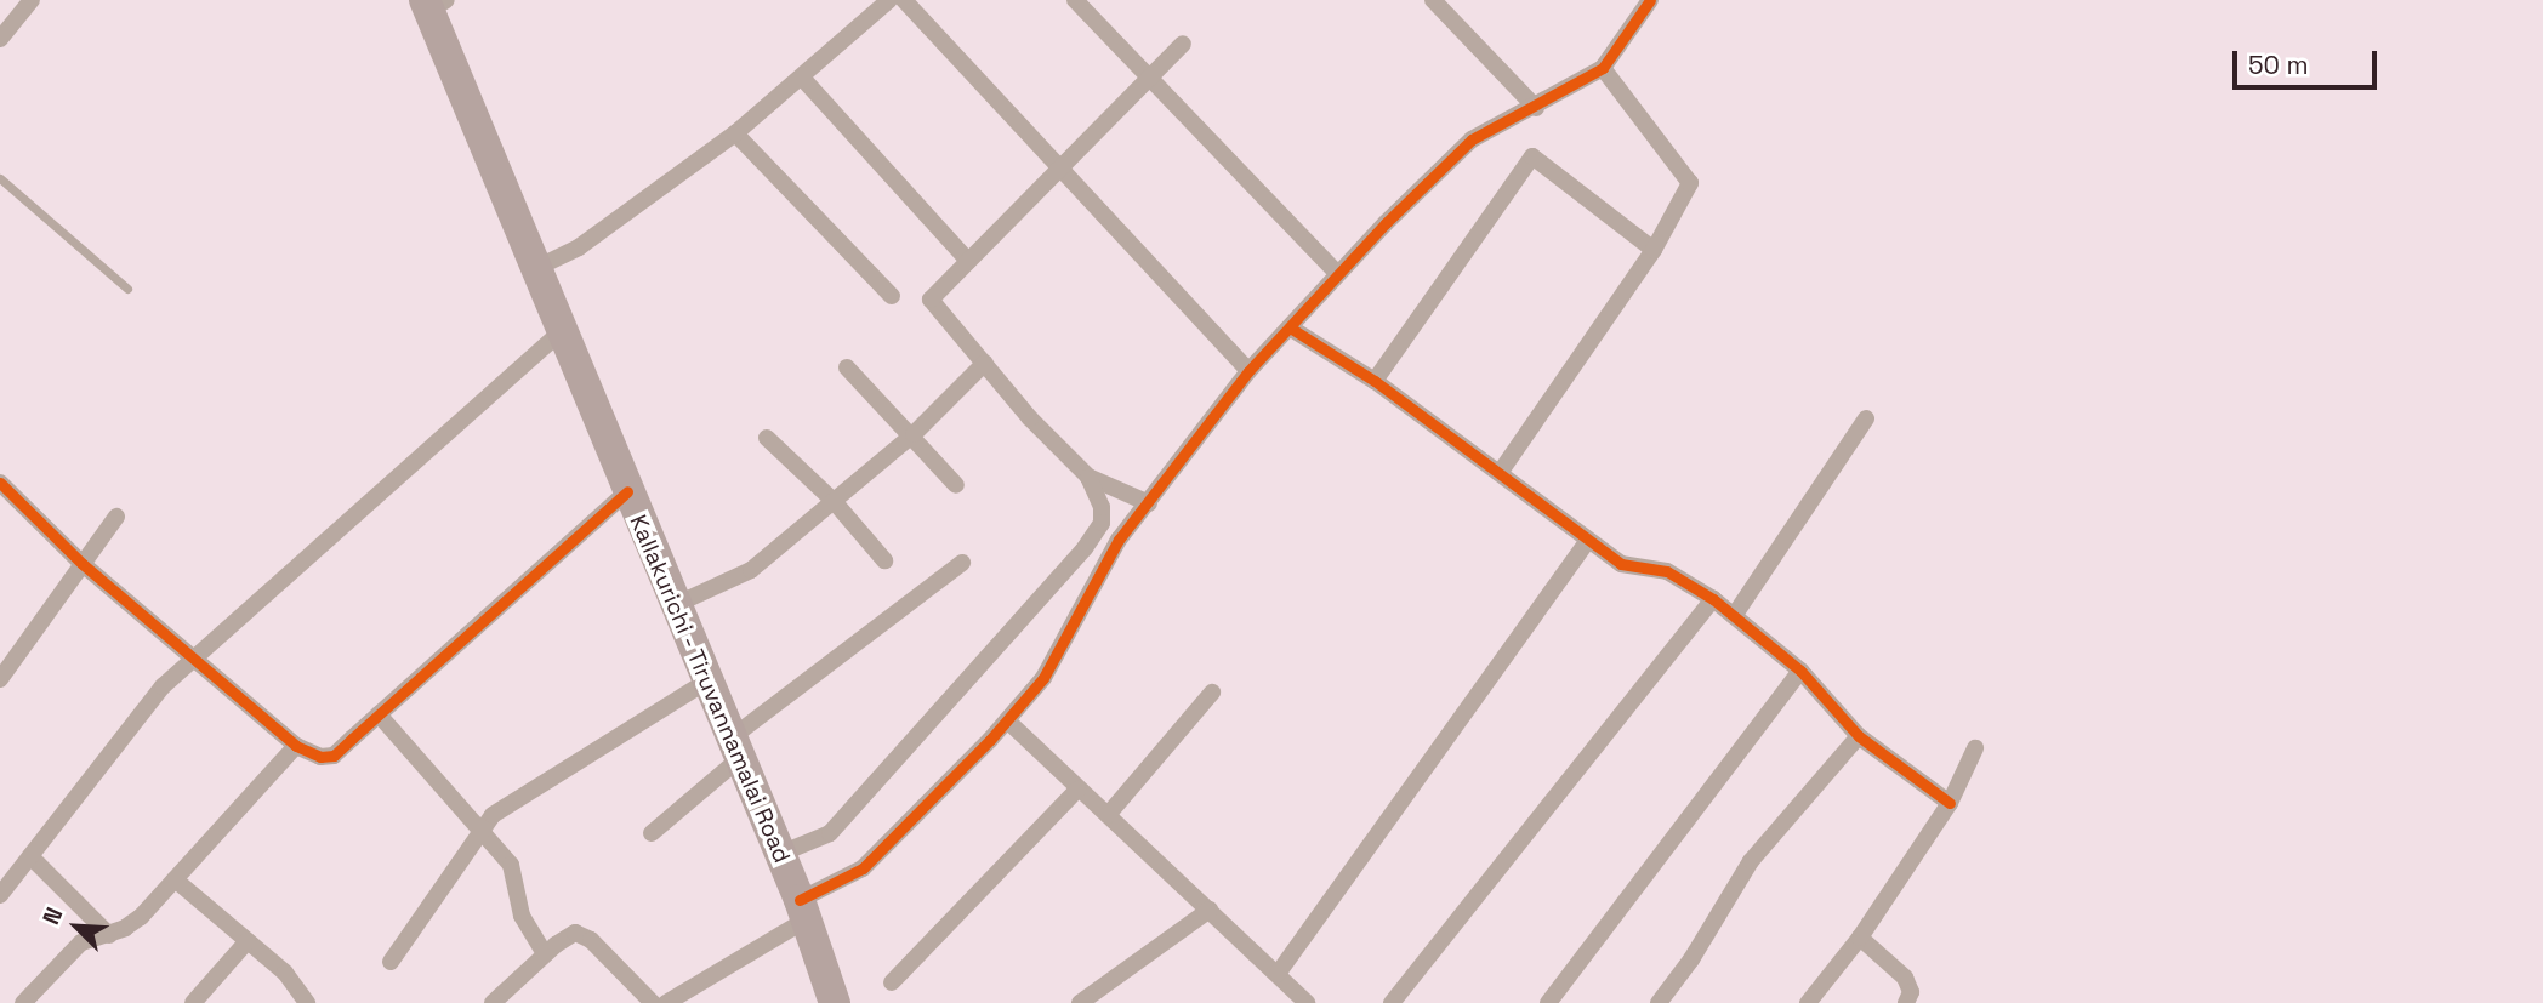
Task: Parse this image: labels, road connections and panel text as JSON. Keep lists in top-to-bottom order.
{
  "streets": {
    "highway": ["Kallakurichi - Tiruvannamalai Road"]
  },
  "scale_bar": "50 m",
  "north": "top left"
}
